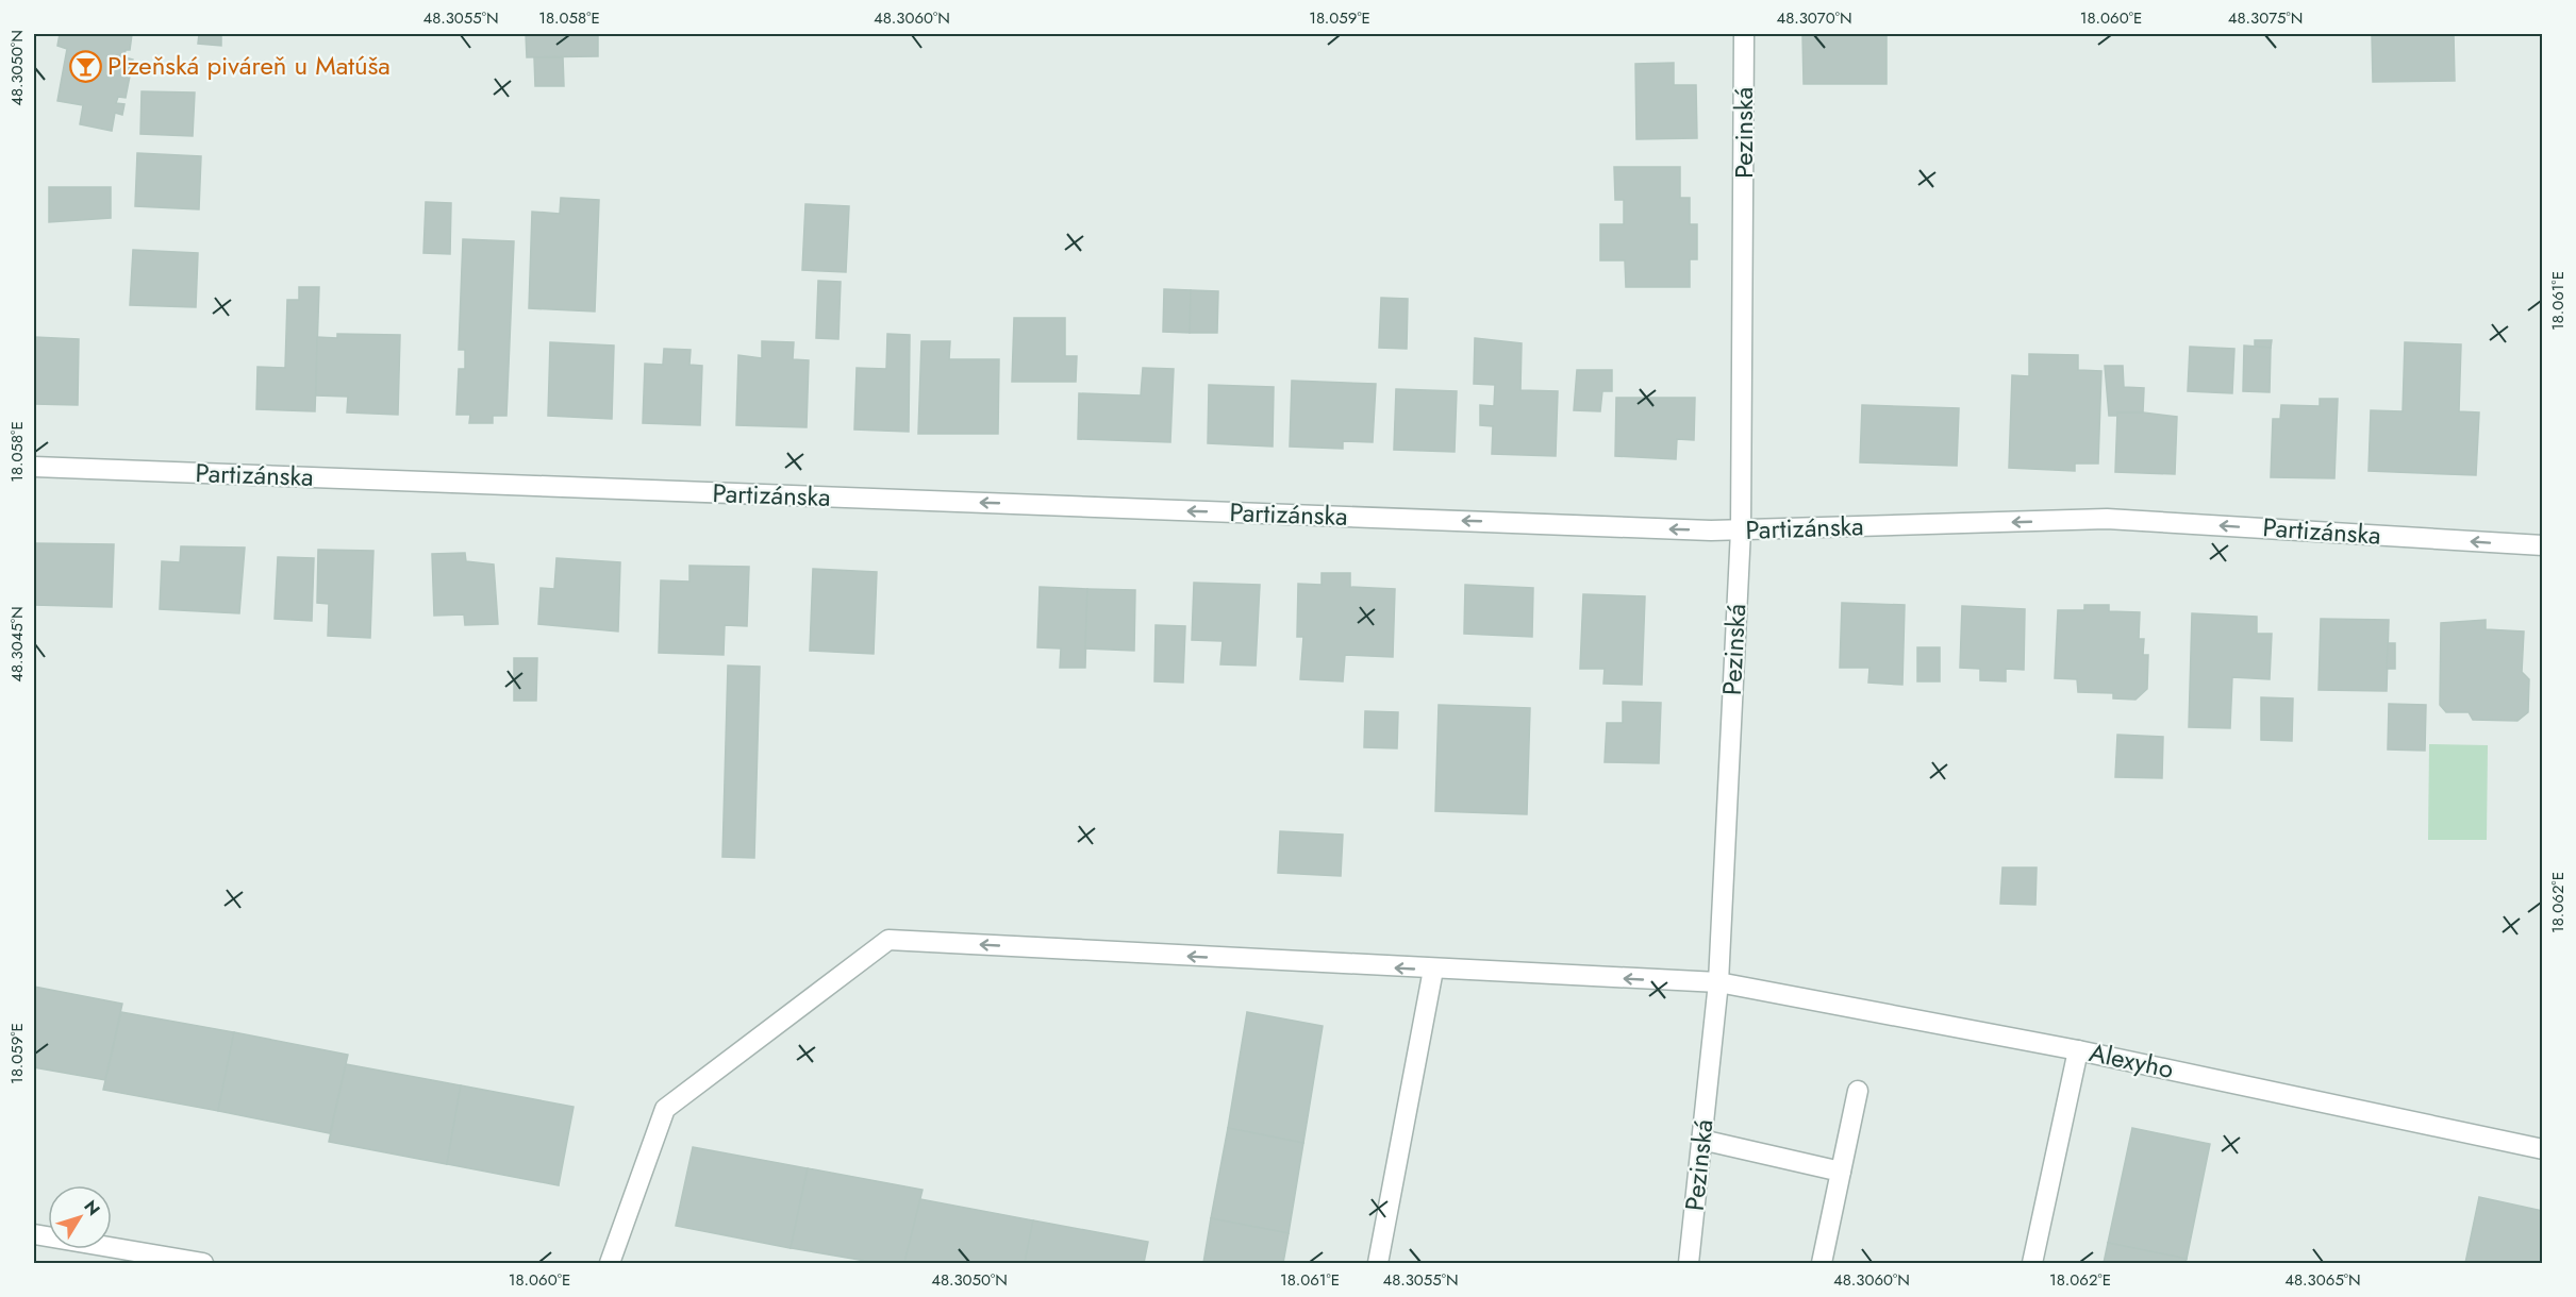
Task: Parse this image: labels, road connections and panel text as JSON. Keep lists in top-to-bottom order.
{
  "streets": {
    "street": ["Pezinská", "Partizánska", "Alexyho"]
  },
  "crossings": [
    ["Pezinská", "Partizánska"],
    ["Pezinská", "Alexyho"]
  ],
  "one_way": ["Partizánska", "Alexyho"],
  "places": {
    "bar": ["Plzeňská piváreň u Matúša"]
  },
  "north": "top right",
  "coordinates": [
    "48.3055°N",
    "18.058°E",
    "48.3060°N",
    "18.059°E",
    "48.3070°N",
    "18.060°E",
    "48.3075°N",
    "48.3050°N",
    "18.061°E",
    "48.3045°N",
    "18.062°E",
    "48.3065°N"
  ]
}
